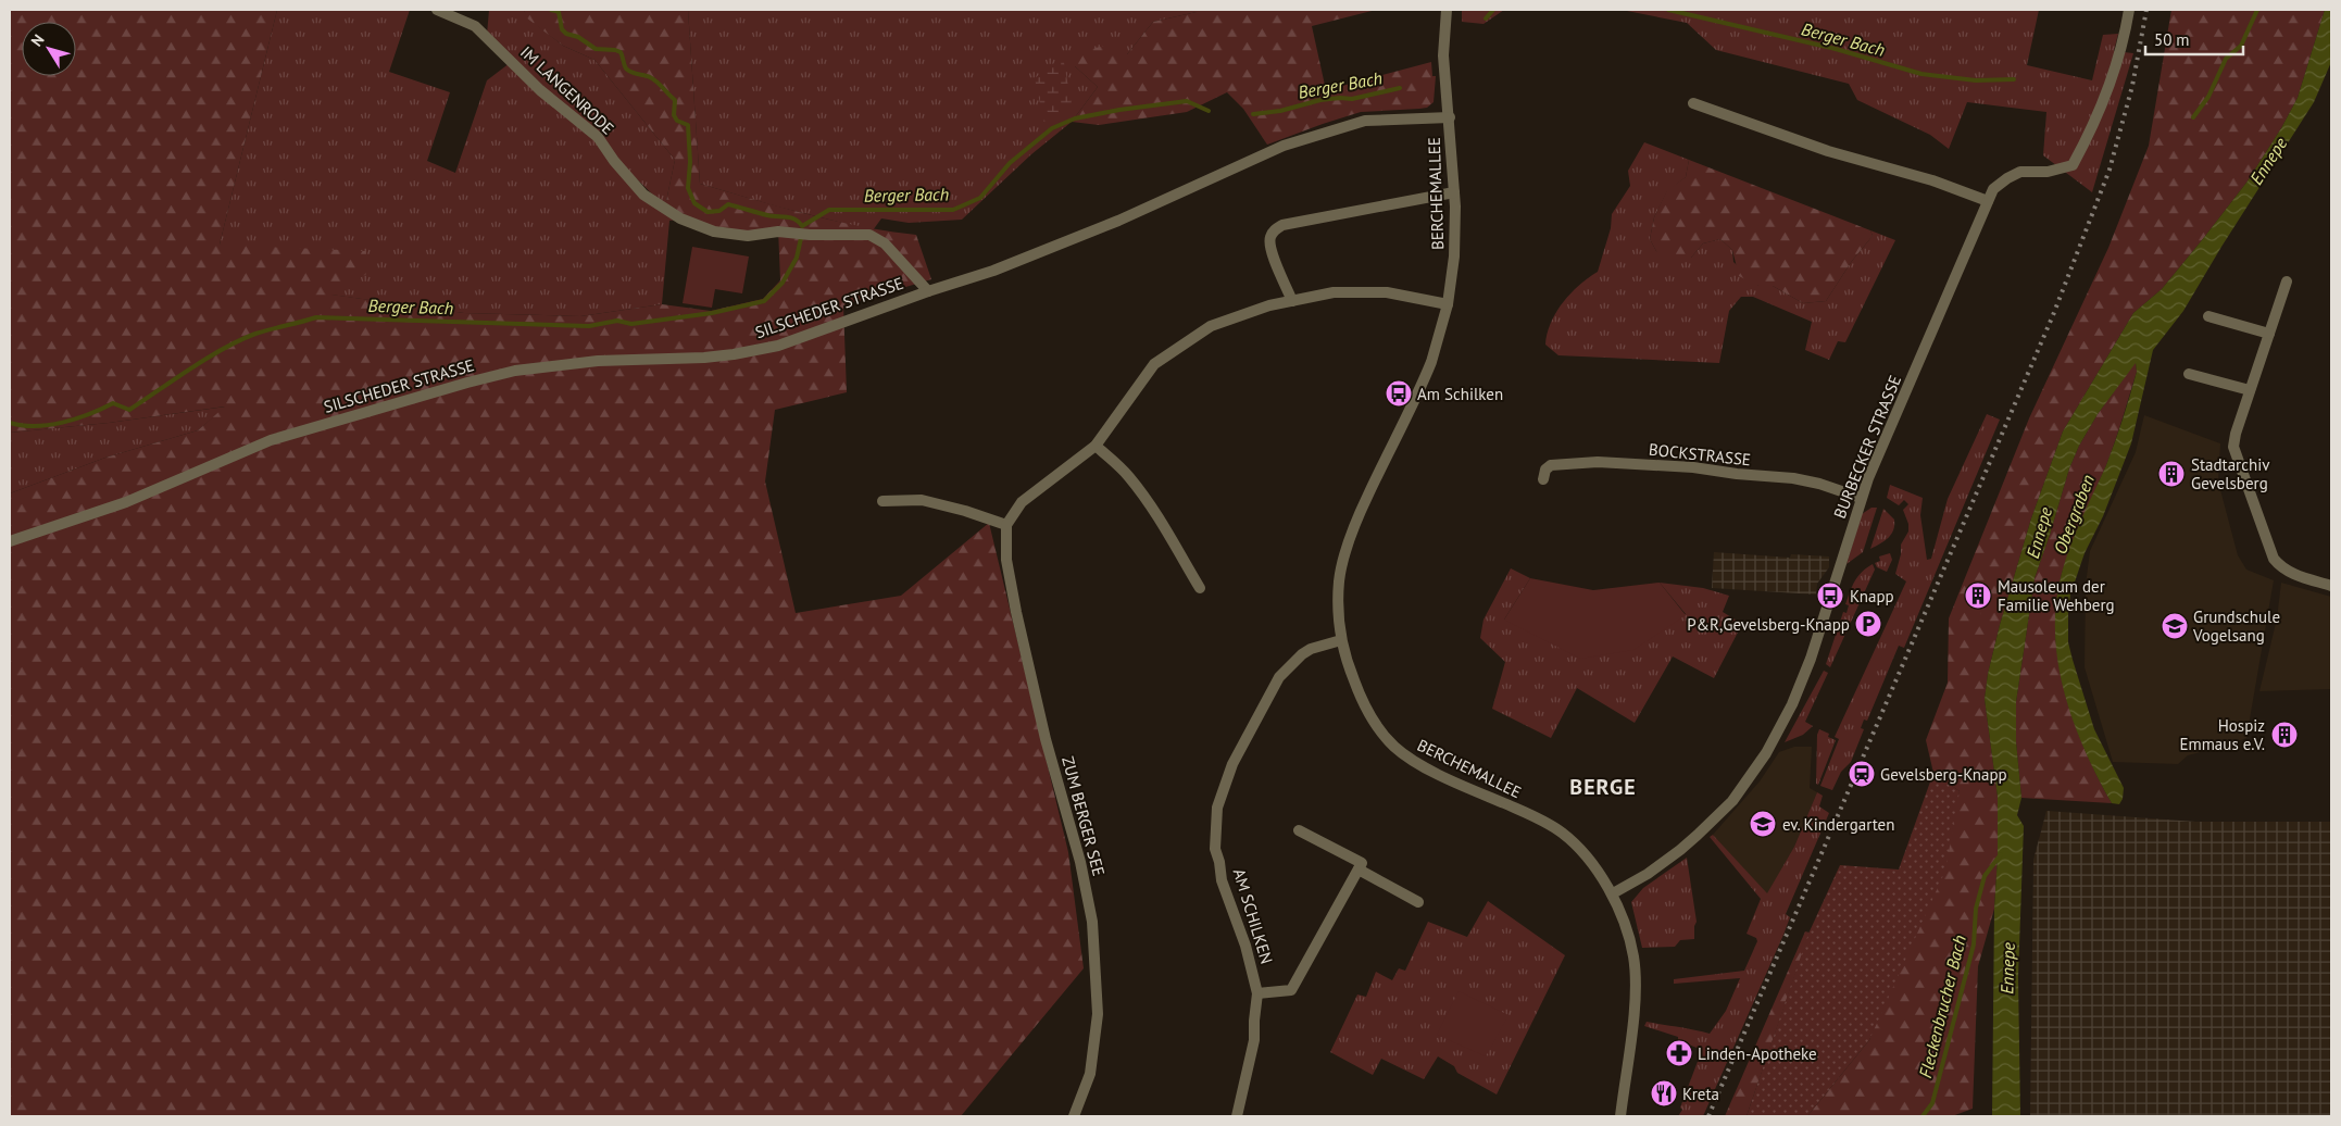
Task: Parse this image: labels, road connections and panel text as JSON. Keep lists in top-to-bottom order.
{
  "streets": {
    "street": [
      "IM LANGENRODE",
      "BERCHEMALLEE",
      "SILSCHEDER STRASSE",
      "BURBECKER STRASSE",
      "BOCKSTRASSE",
      "ZUM BERGER SEE",
      "AM SCHILKEN"
    ]
  },
  "crossings": [
    ["IM LANGENRODE", "SILSCHEDER STRASSE"],
    ["BERCHEMALLEE", "SILSCHEDER STRASSE"],
    ["BERCHEMALLEE", "BURBECKER STRASSE"],
    ["BERCHEMALLEE", "AM SCHILKEN"],
    ["BURBECKER STRASSE", "BOCKSTRASSE"]
  ],
  "districts": ["BERGE"],
  "water": [
    "Berger Bach",
    "Ennepe",
    "Obergraben",
    "Fleckenbrucher Bach"
  ],
  "places": {
    "bus stop": ["Am Schilken", "Knapp"],
    "building": ["Stadtarchiv Gevelsberg", "Mausoleum der Familie Wehberg", "Hospiz Emmaus e.V."],
    "parking": ["P&R,Gevelsberg-Knapp"],
    "school or university": ["Grundschule Vogelsang", "ev. Kindergarten"],
    "station": ["Gevelsberg-Knapp"],
    "pharmacy": ["Linden-Apotheke"],
    "restaurant": ["Kreta"]
  },
  "scale_bar": "50 m",
  "north": "top left"
}
